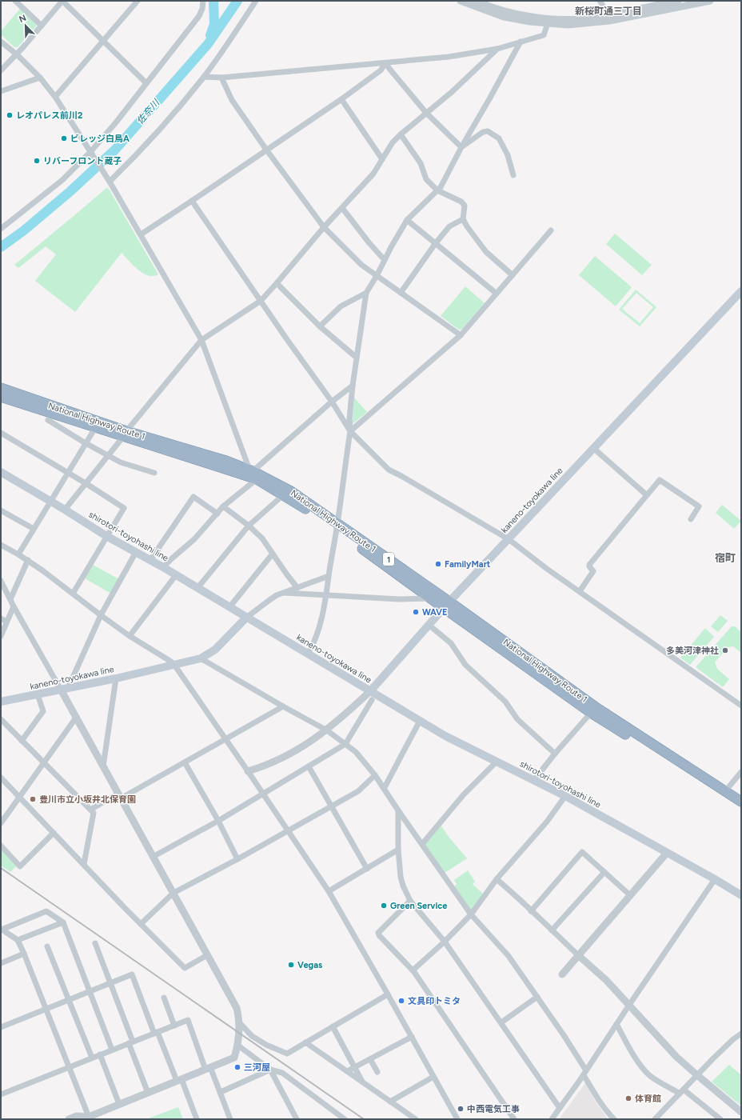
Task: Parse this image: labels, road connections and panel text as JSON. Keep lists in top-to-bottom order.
{
  "streets": {
    "highway": ["National Highway Route 1", "1"],
    "main road": ["kaneno-toyokawa line", "shirotori-toyohashi line"]
  },
  "crossings": [
    ["National Highway Route 1", "kaneno-toyokawa line"],
    ["kaneno-toyokawa line", "shirotori-toyohashi line"]
  ],
  "districts": ["新桜町通三丁目", "宿町"],
  "water": ["佐奈川"],
  "places": [
    "レオパレス前川2",
    "ビレッジ白鳥A",
    "リバーフロント蔵子",
    "FamilyMart",
    "WAVE",
    "多美河津神社",
    "豊川市立小坂井北保育園",
    "Green Service",
    "Vegas",
    "文具印トミタ",
    "三河屋",
    "体育館",
    "中西電気工事"
  ],
  "north": "top left"
}
